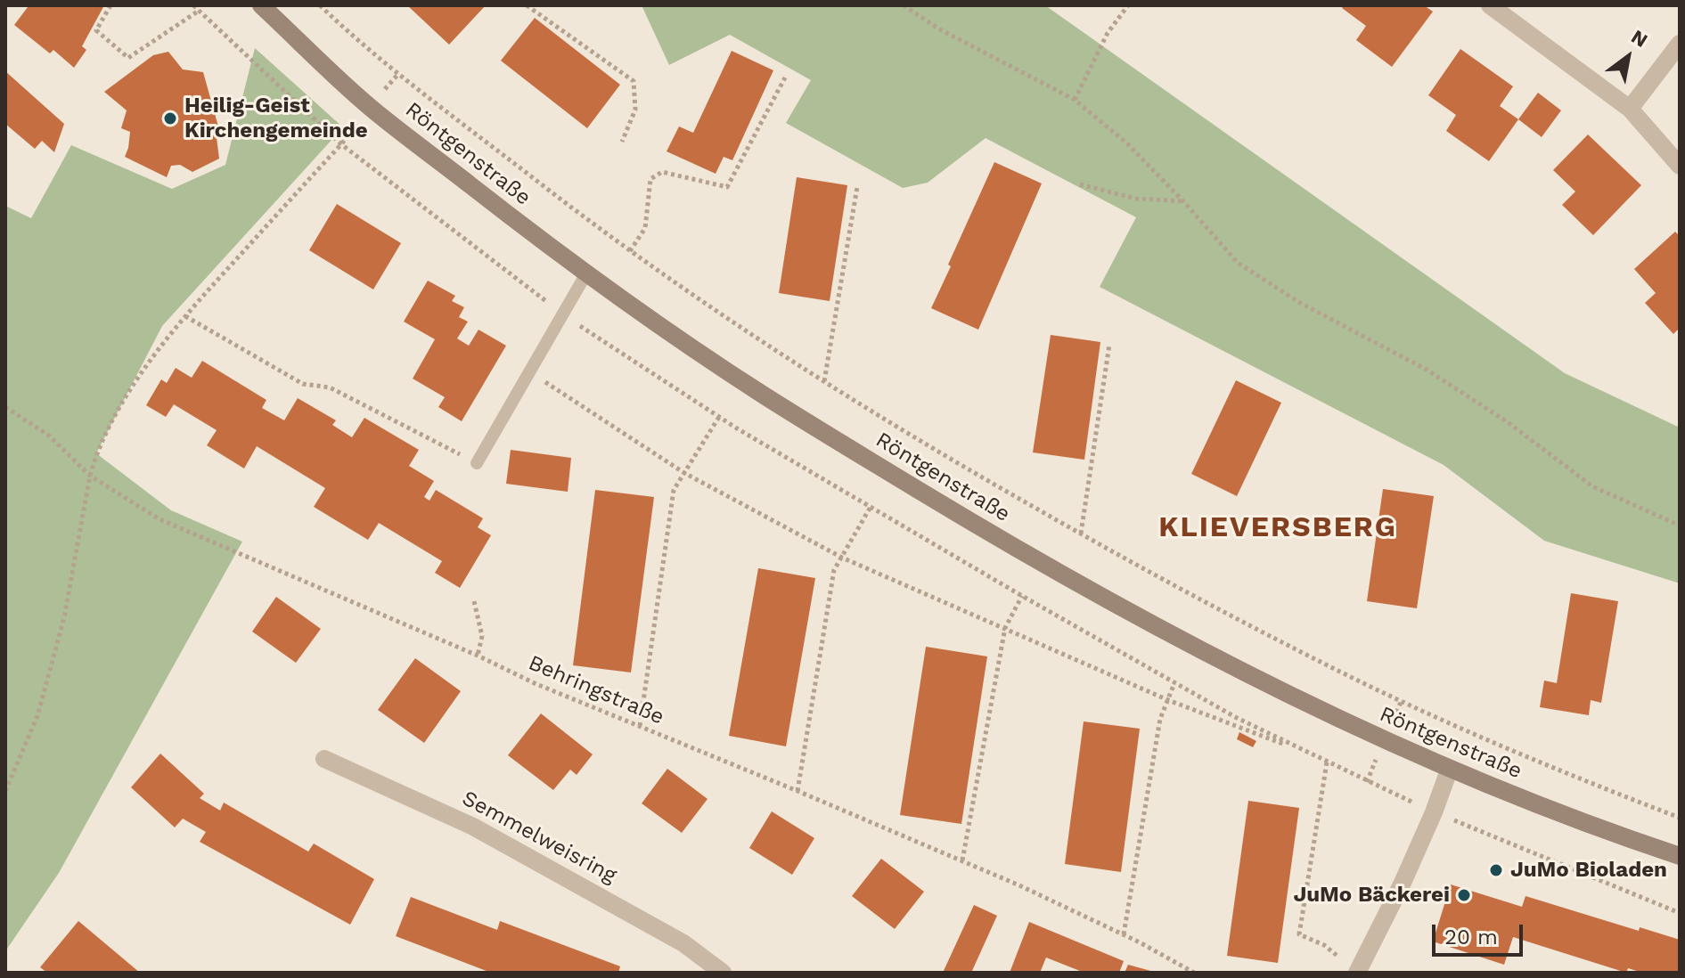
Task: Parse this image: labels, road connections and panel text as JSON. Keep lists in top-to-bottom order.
{
  "streets": {
    "street": ["Röntgenstraße", "Semmelweisring"],
    "path": ["Behringstraße"]
  },
  "districts": ["KLIEVERSBERG"],
  "places": ["Heilig-Geist Kirchengemeinde", "JuMo Bioladen", "JuMo Bäckerei"],
  "scale_bar": "20 m",
  "north": "top right"
}
